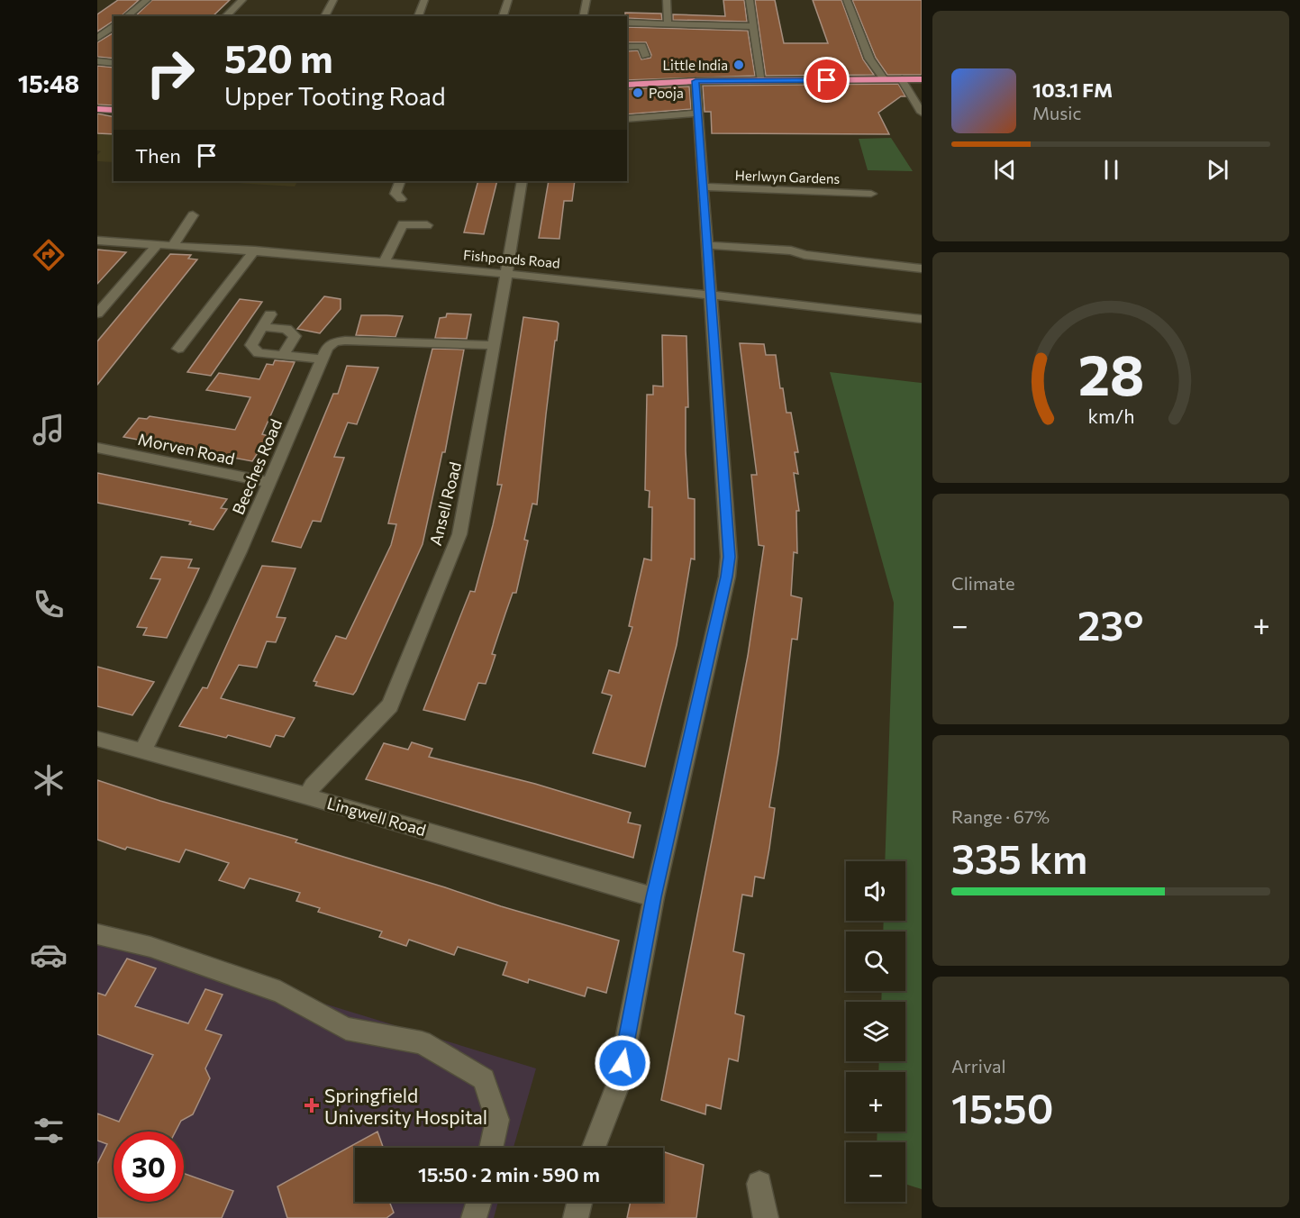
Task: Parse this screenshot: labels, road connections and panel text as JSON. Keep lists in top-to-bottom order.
{
  "streets": {
    "street": [
      "Herlwyn Gardens",
      "Fishponds Road",
      "Morven Road",
      "Beeches Road",
      "Ansell Road",
      "Lingwell Road"
    ]
  },
  "crossings": [
    ["Fishponds Road", "Ansell Road"],
    ["Morven Road", "Beeches Road"],
    ["Beeches Road", "Ansell Road"],
    ["Beeches Road", "Lingwell Road"],
    ["Ansell Road", "Lingwell Road"]
  ],
  "places": {
    "other": ["Little India", "Pooja"],
    "health": ["Springfield University Hospital"]
  },
  "page": {
    "tabs": "15:48",
    "turn": ["520 m", "Upper Tooting Road"],
    "song": ["103.1 FM", "Music"],
    "then": "Then",
    "tile": [
      "Climate",
      ["Range · 67%", "335 km"],
      ["Arrival", "15:50"]
    ],
    "heat": ["−", "23°", "+"],
    "map_buttons": ["+", "−"],
    "limit": "30",
    "trip": "15:50 · 2 min · 590 m",
    "gauge": ["28", "km/h"]
  }
}
